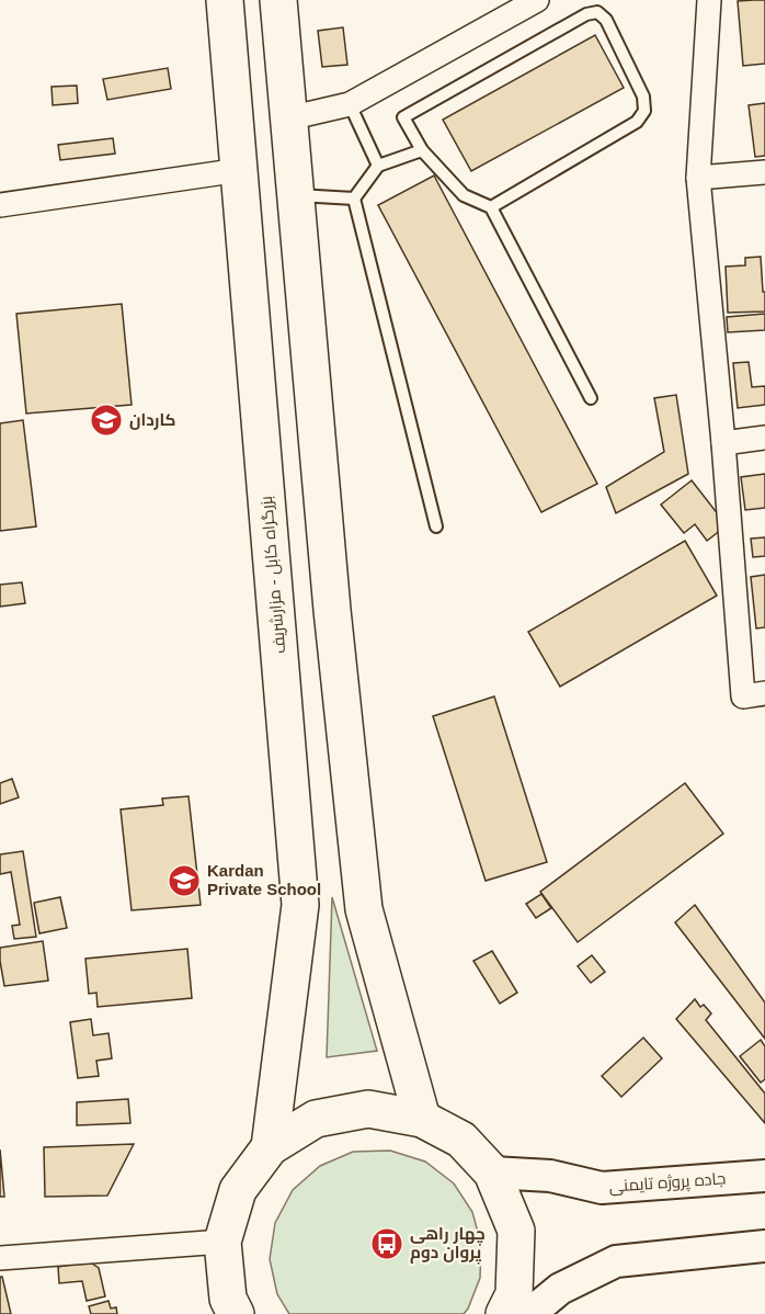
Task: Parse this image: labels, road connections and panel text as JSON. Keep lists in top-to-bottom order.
{
  "streets": {
    "highway": ["بزرگراه کابل - مزارشریف"],
    "main road": ["جاده پروژه تایمنی"]
  },
  "places": {
    "school or university": ["کاردان", "Kardan Private School"],
    "bus stop": ["چهار راهی پروان دوم"]
  }
}
